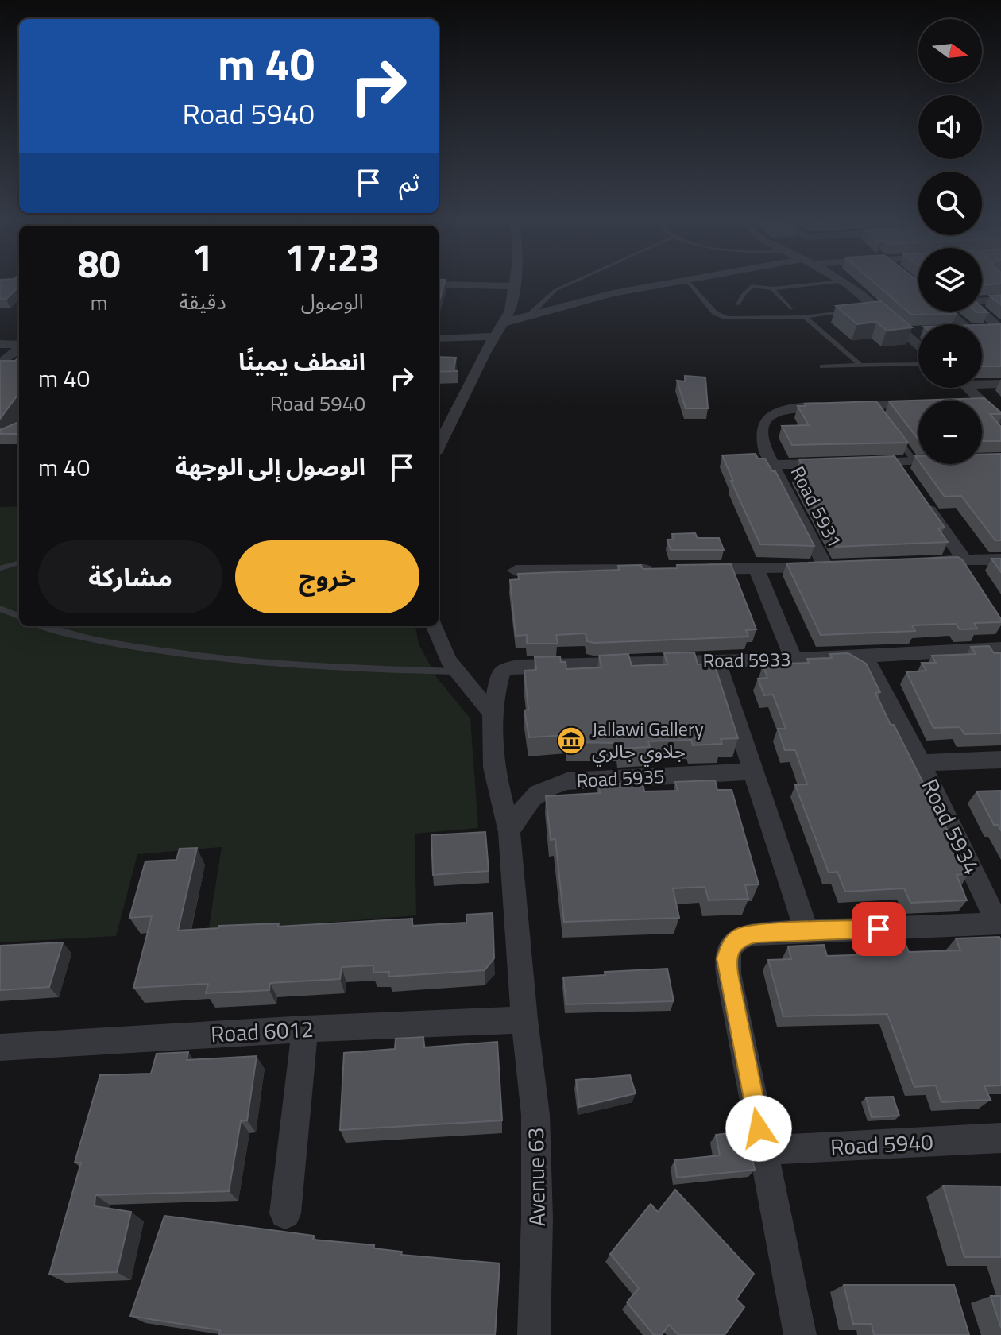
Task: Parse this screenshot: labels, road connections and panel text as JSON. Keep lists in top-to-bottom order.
{
  "streets": {
    "street": [
      "Road 5931",
      "Road 5933",
      "Road 5935",
      "Road 5934",
      "Road 6012",
      "Road 5940",
      "Avenue 63"
    ]
  },
  "crossings": [
    ["Road 5933", "Road 5935"],
    ["Road 5933", "Road 5934"],
    ["Road 5933", "Road 6012"],
    ["Road 5933", "Avenue 63"],
    ["Road 6012", "Avenue 63"]
  ],
  "places": {
    "museum": ["Jallawi Gallery جلاوي جالري"]
  },
  "north": "right",
  "page": {
    "map_buttons": ["+", "−"],
    "turn": ["40 m", "Road 5940"],
    "then": "ثم",
    "eta": [
      "17:23",
      "الوصول",
      "1",
      "دقيقة",
      "80",
      "m"
    ],
    "list": [
      {
        "name": "انعطف يمينًا",
        "note": "Road 5940",
        "value": "40 m"
      },
      {
        "name": "الوصول إلى الوجهة",
        "value": "40 m"
      }
    ],
    "buttons": ["خروج", "مشاركة"]
  }
}
